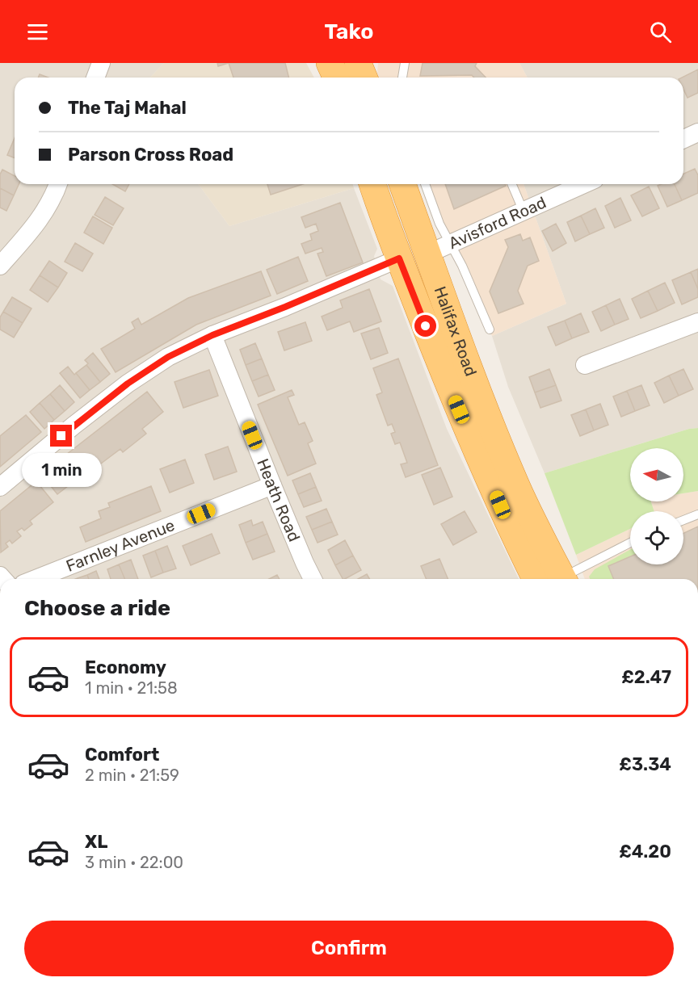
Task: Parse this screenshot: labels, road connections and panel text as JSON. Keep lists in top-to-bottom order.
{
  "streets": {
    "highway": ["Halifax Road"],
    "street": ["Avisford Road", "Heath Road", "Farnley Avenue"]
  },
  "crossings": [
    ["Avisford Road", "Halifax Road"],
    ["Heath Road", "Farnley Avenue"]
  ],
  "north": "left",
  "page": {
    "header": "Tako",
    "banner": ["The Taj Mahal", "Parson Cross Road"],
    "bubble": "1 min",
    "heading": "Choose a ride",
    "list": [
      {
        "name": "Economy",
        "note": "1 min · 21:58",
        "value": "£2.47"
      },
      {
        "name": "Comfort",
        "note": "2 min · 21:59",
        "value": "£3.34"
      },
      {
        "name": "XL",
        "note": "3 min · 22:00",
        "value": "£4.20"
      }
    ],
    "buttons": "Confirm"
  }
}
